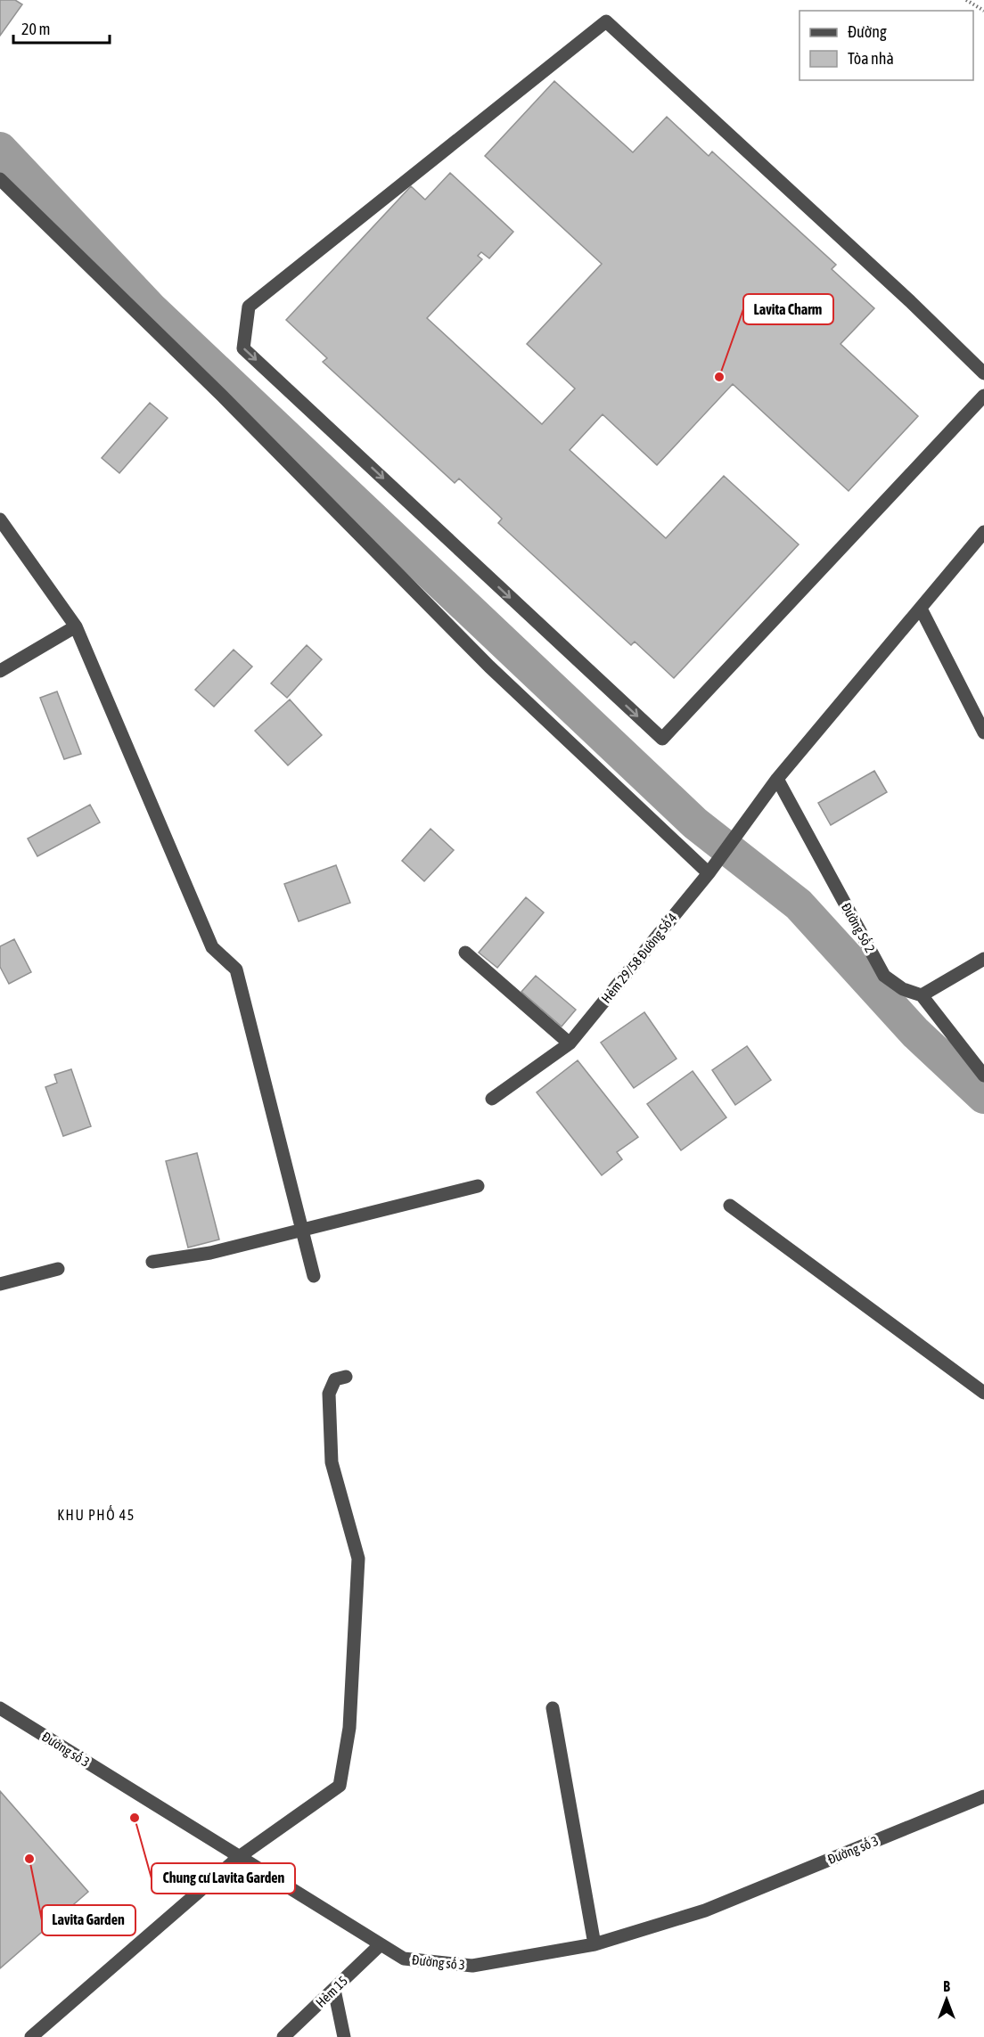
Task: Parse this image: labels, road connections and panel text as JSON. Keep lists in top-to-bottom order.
{
  "streets": {
    "street": [
      "Đường Số 2",
      "Hẻm 29/58 Đường Số 4",
      "Đường số 3",
      "Hẻm 15"
    ]
  },
  "crossings": [
    ["Đường Số 2", "Hẻm 29/58 Đường Số 4"],
    ["Đường số 3", "Hẻm 15"]
  ],
  "districts": ["KHU PHỐ 45"],
  "places": ["Lavita Charm", "Chung cư Lavita Garden", "Lavita Garden"],
  "legend": ["Đường", "Tòa nhà"],
  "scale_bar": "20 m",
  "north": "top"
}
